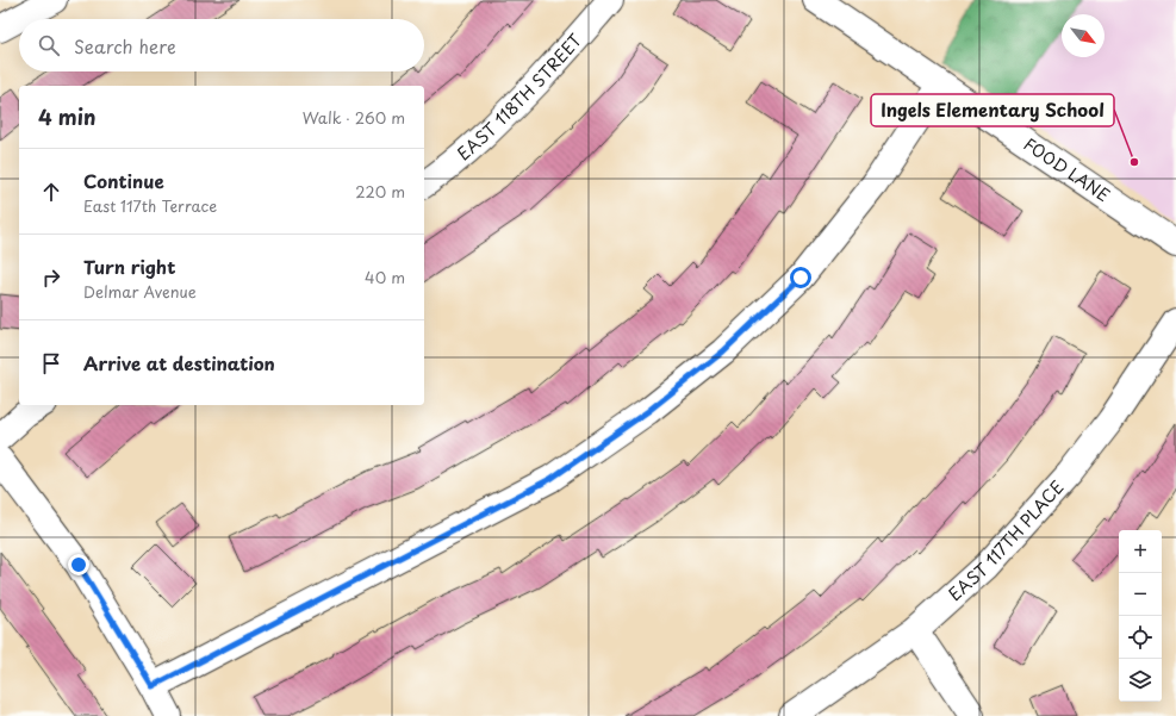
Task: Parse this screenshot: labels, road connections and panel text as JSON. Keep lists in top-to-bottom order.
{
  "streets": {
    "street": ["EAST 118TH STREET", "FOOD LANE", "EAST 117TH PLACE"]
  },
  "places": ["Ingels Elementary School"],
  "north": "bottom right",
  "page": {
    "search": "Search here",
    "heading": ["4 min", "Walk · 260 m"],
    "list": [
      ["Continue", "East 117th Terrace", "220 m"],
      ["Turn right", "Delmar Avenue", "40 m"],
      "Arrive at destination"
    ],
    "map_buttons": ["+", "−"]
  }
}
